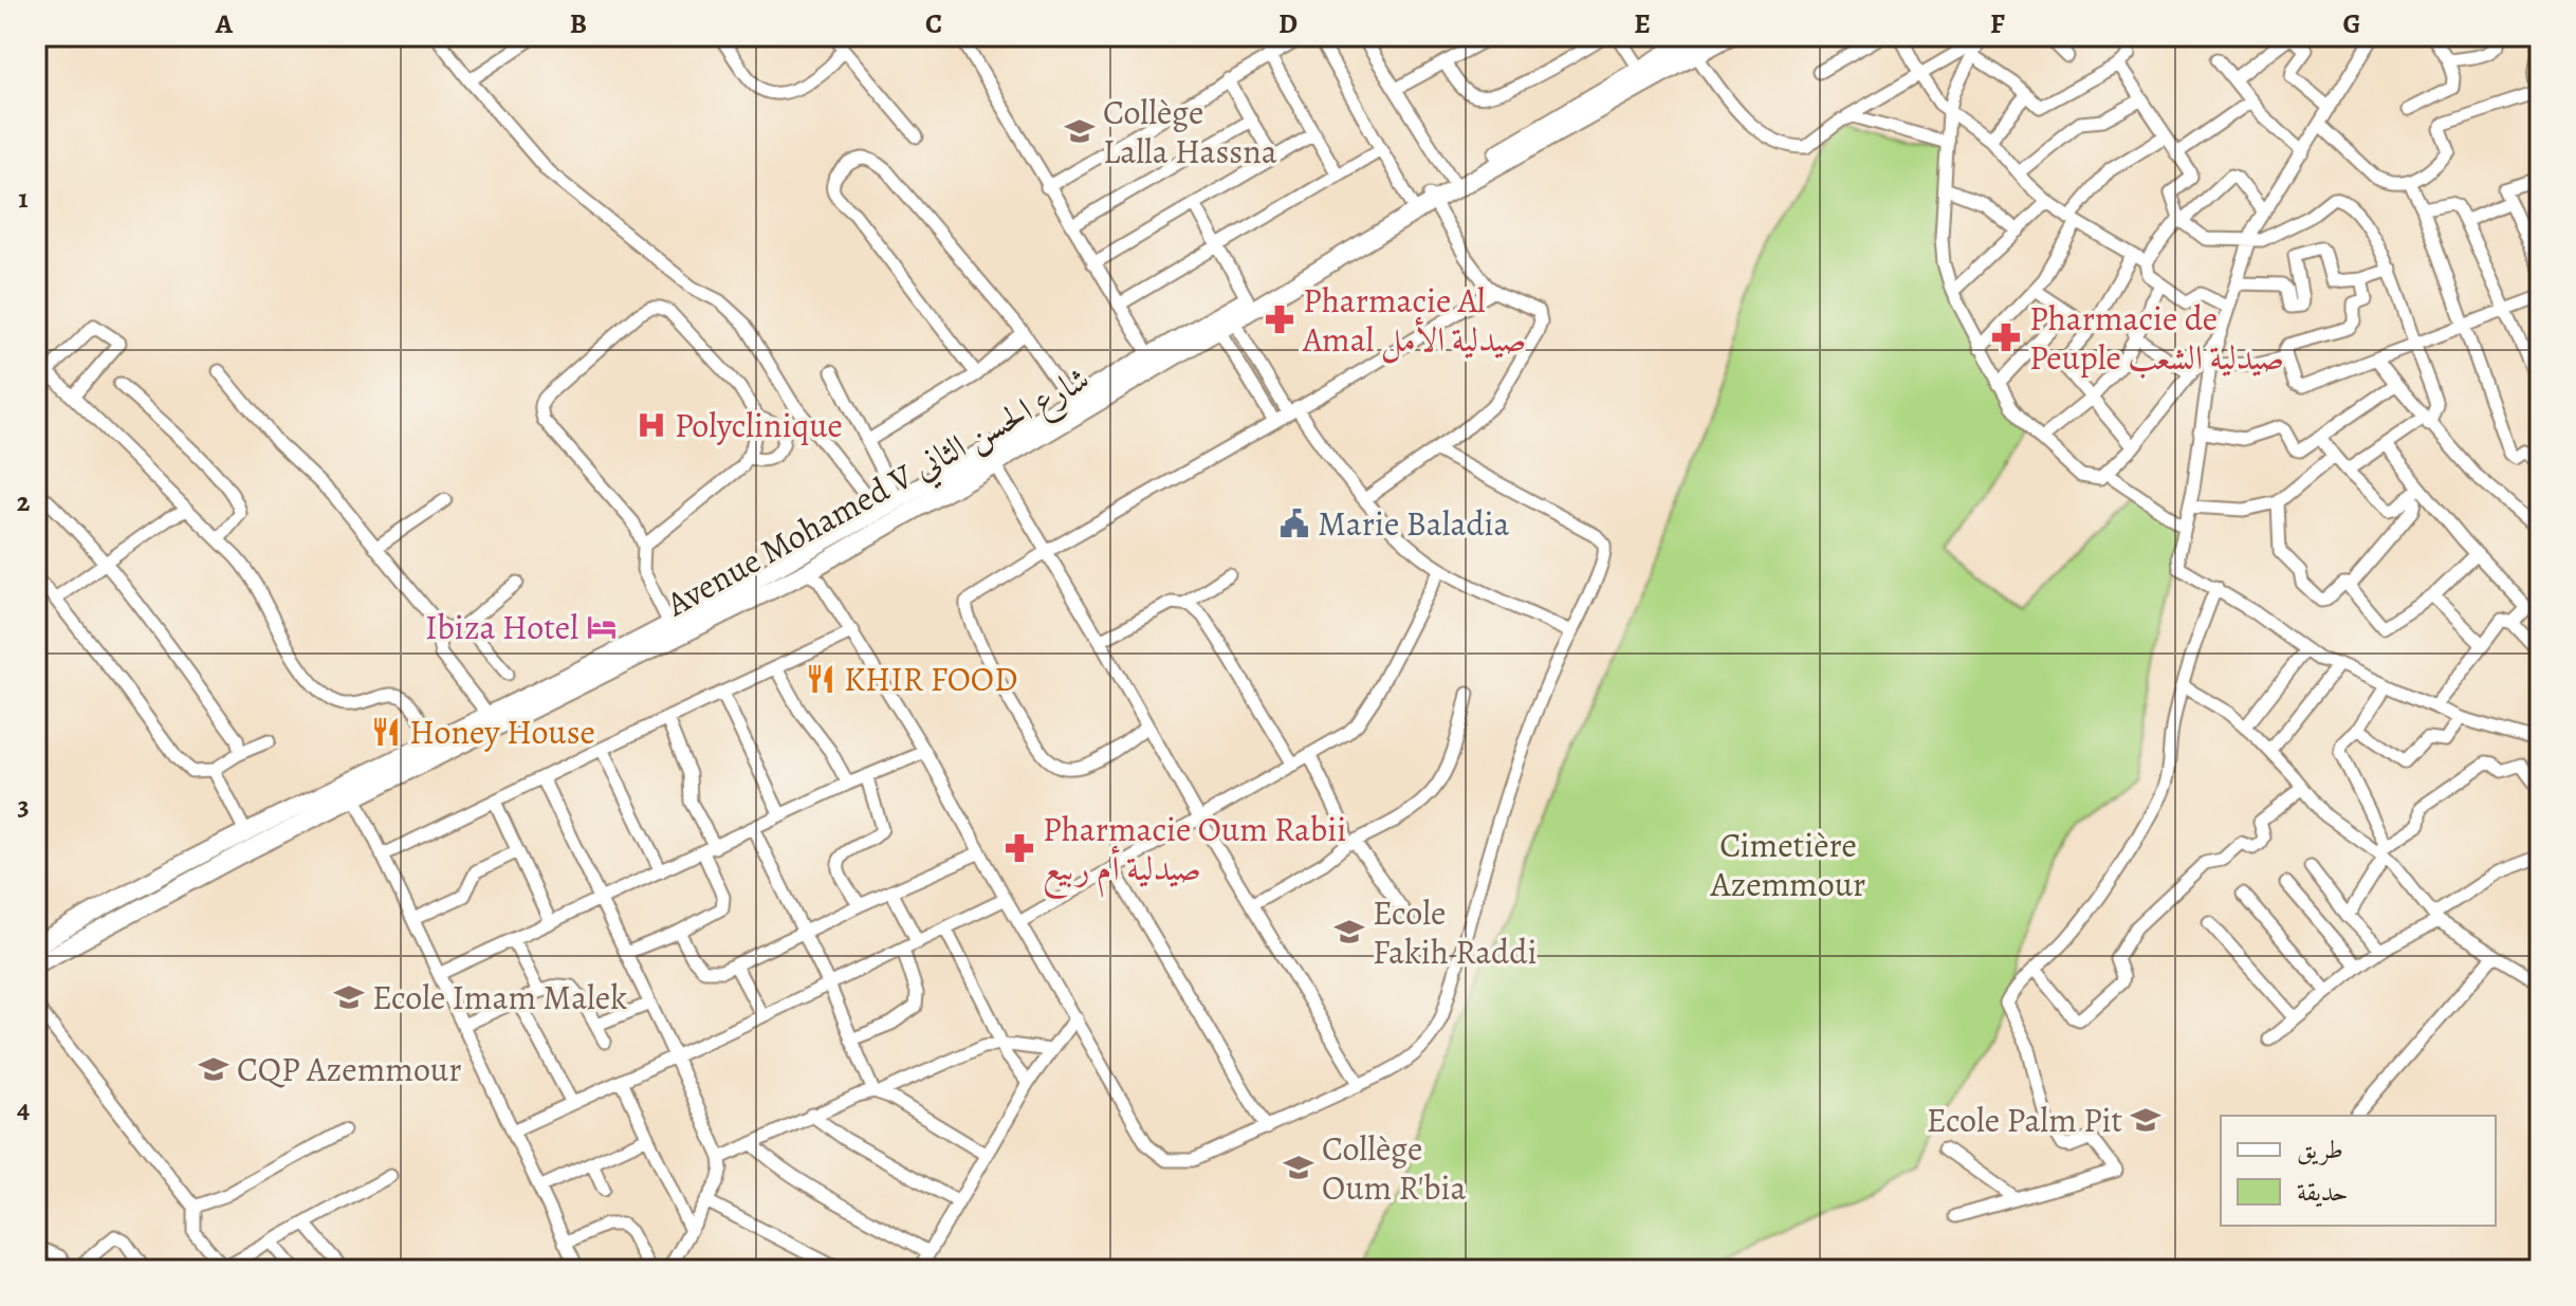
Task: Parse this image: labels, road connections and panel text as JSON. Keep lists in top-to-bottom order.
{
  "streets": {
    "main road": ["Avenue Mohamed V شارع الحسن الثاني"]
  },
  "parks": ["Cimetière Azemmour"],
  "places": {
    "school or university": [
      "Collège Lalla Hassna",
      "Ecole Fakih Raddi",
      "Ecole Imam Malek",
      "CQP Azemmour",
      "Ecole Palm Pit",
      "Collège Oum R'bia"
    ],
    "pharmacy": ["Pharmacie Al Amal صيدلية الأمل", "Pharmacie de Peuple صيدلية الشعب", "Pharmacie Oum Rabii صيدلية أم ربيع"],
    "hospital": ["Polyclinique"],
    "public building": ["Marie Baladia"],
    "hotel": ["Ibiza Hotel"],
    "restaurant": ["KHIR FOOD", "Honey House"]
  },
  "legend": ["طريق", "حديقة"],
  "grid": {
    "columns": [
      "A",
      "B",
      "C",
      "D",
      "E",
      "F",
      "G"
    ],
    "rows": [
      "1",
      "2",
      "3",
      "4"
    ]
  }
}
